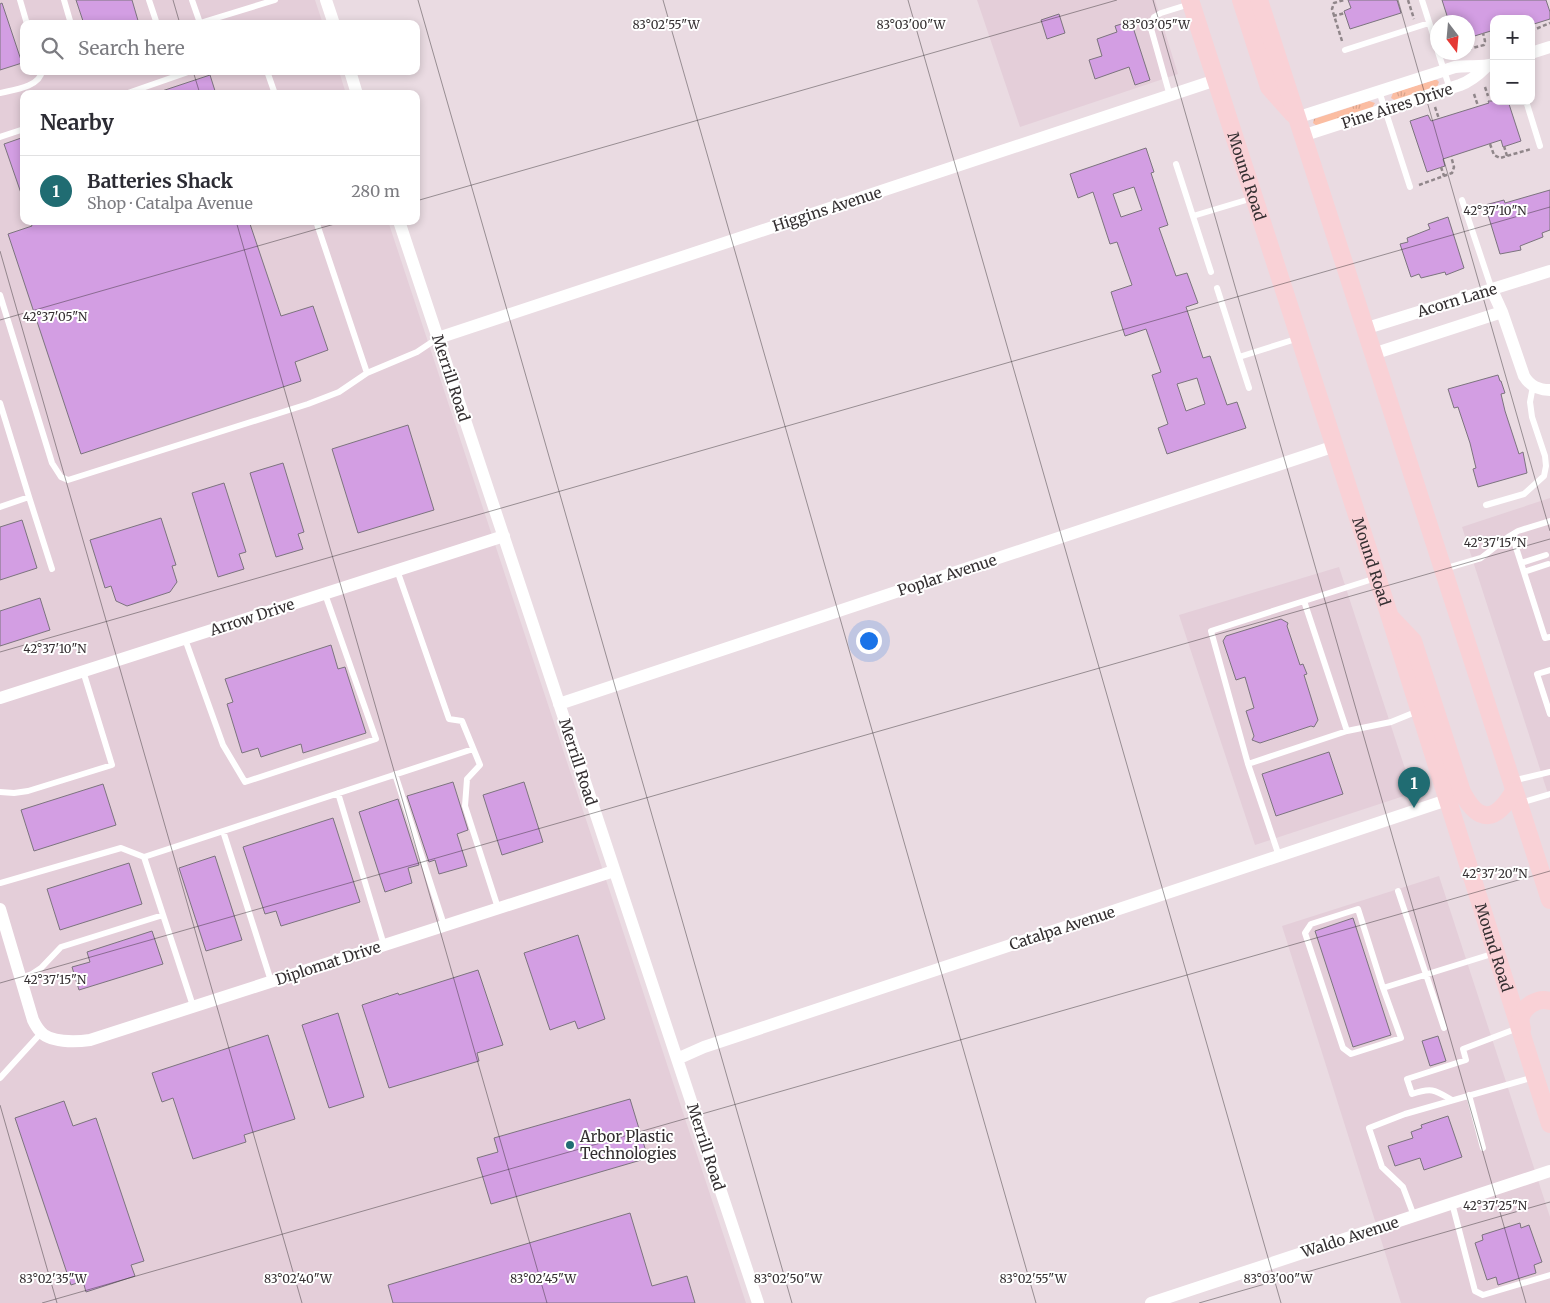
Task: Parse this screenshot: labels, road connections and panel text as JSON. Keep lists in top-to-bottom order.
{
  "streets": {
    "main road": ["Mound Road"],
    "street": [
      "Pine Aires Drive",
      "Higgins Avenue",
      "Acorn Lane",
      "Merrill Road",
      "Poplar Avenue",
      "Arrow Drive",
      "Catalpa Avenue",
      "Diplomat Drive",
      "Waldo Avenue"
    ]
  },
  "crossings": [
    ["Mound Road", "Higgins Avenue"],
    ["Mound Road", "Poplar Avenue"],
    ["Mound Road", "Catalpa Avenue"],
    ["Higgins Avenue", "Merrill Road"],
    ["Merrill Road", "Poplar Avenue"],
    ["Merrill Road", "Arrow Drive"],
    ["Merrill Road", "Catalpa Avenue"],
    ["Merrill Road", "Diplomat Drive"]
  ],
  "places": ["Arbor Plastic Technologies"],
  "north": "bottom",
  "page": {
    "map_buttons": ["+", "−"],
    "search": "Search here",
    "heading": "Nearby",
    "list": [
      {
        "mark": "1",
        "name": "Batteries Shack",
        "note": "Shop · Catalpa Avenue",
        "value": "280 m"
      }
    ],
    "pins": "1"
  },
  "coordinates": [
    "83°02'55\"W",
    "83°03'00\"W",
    "83°03'05\"W",
    "42°37'10\"N",
    "42°37'05\"N",
    "42°37'15\"N",
    "42°37'20\"N",
    "42°37'25\"N",
    "83°02'35\"W",
    "83°02'40\"W",
    "83°02'45\"W",
    "83°02'50\"W"
  ]
}
